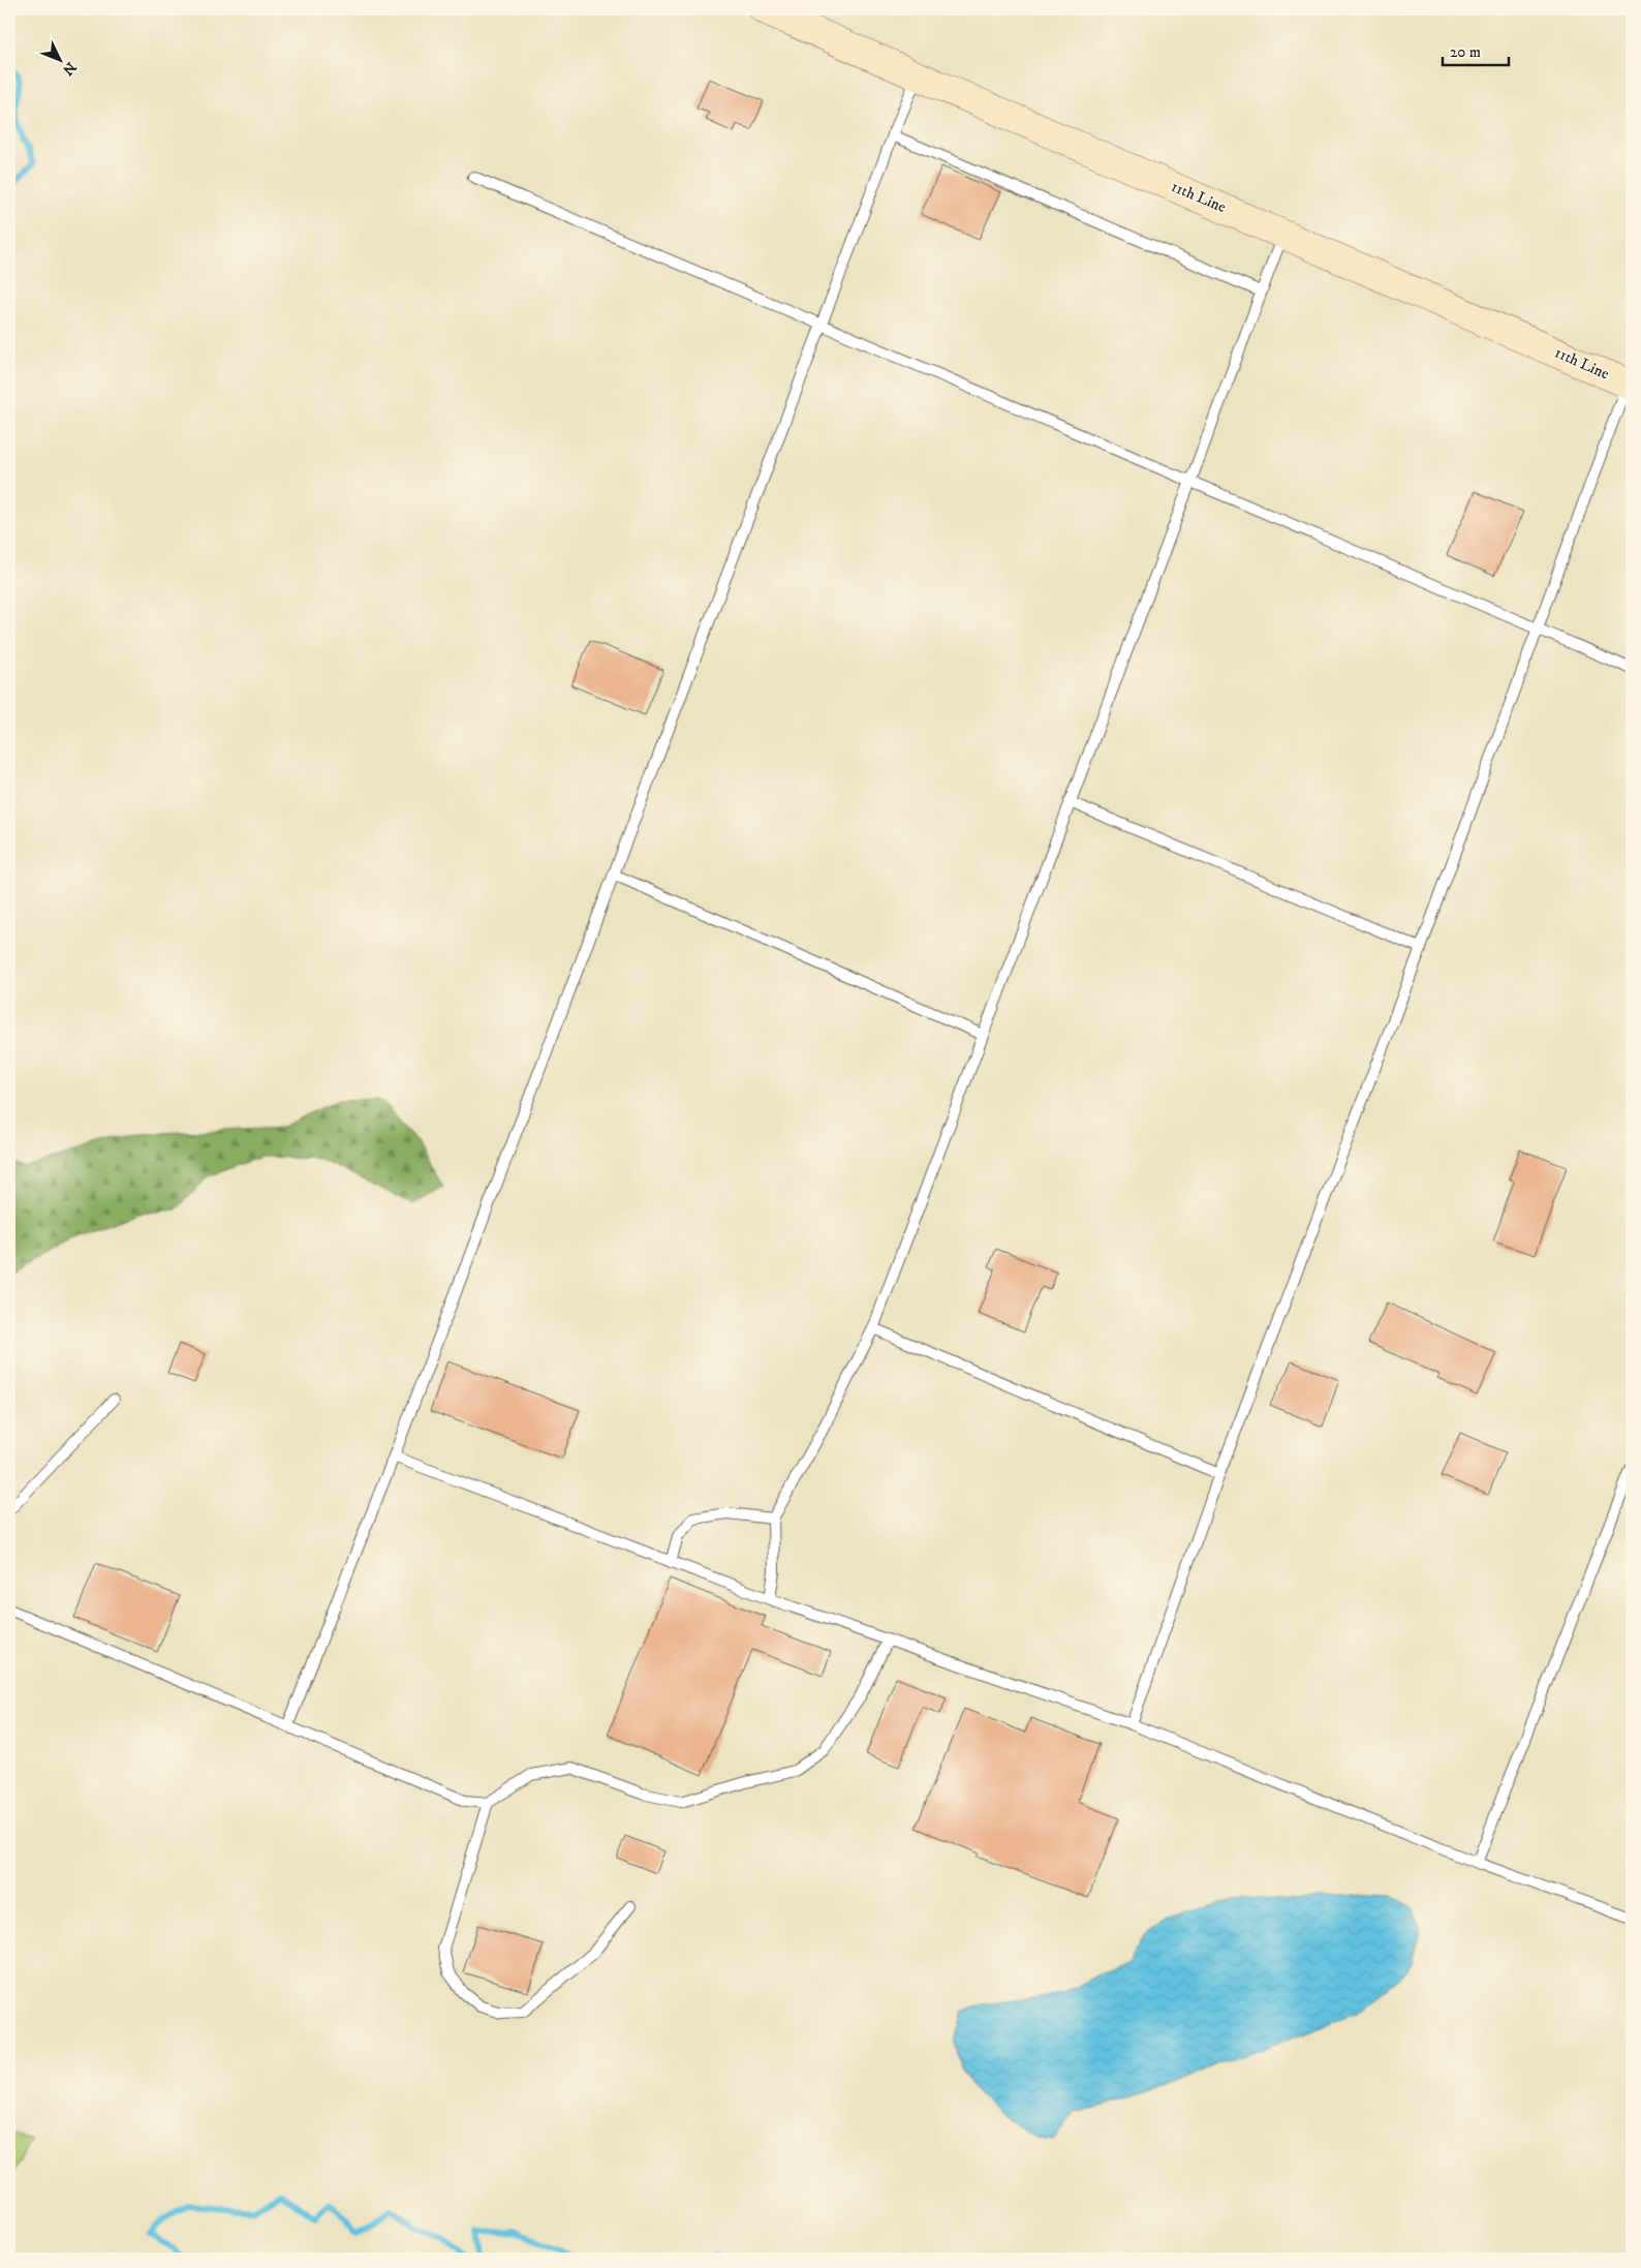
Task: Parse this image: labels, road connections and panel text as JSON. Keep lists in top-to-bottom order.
{
  "streets": {
    "main road": ["11th Line"]
  },
  "scale_bar": "20 m",
  "north": "bottom right"
}
